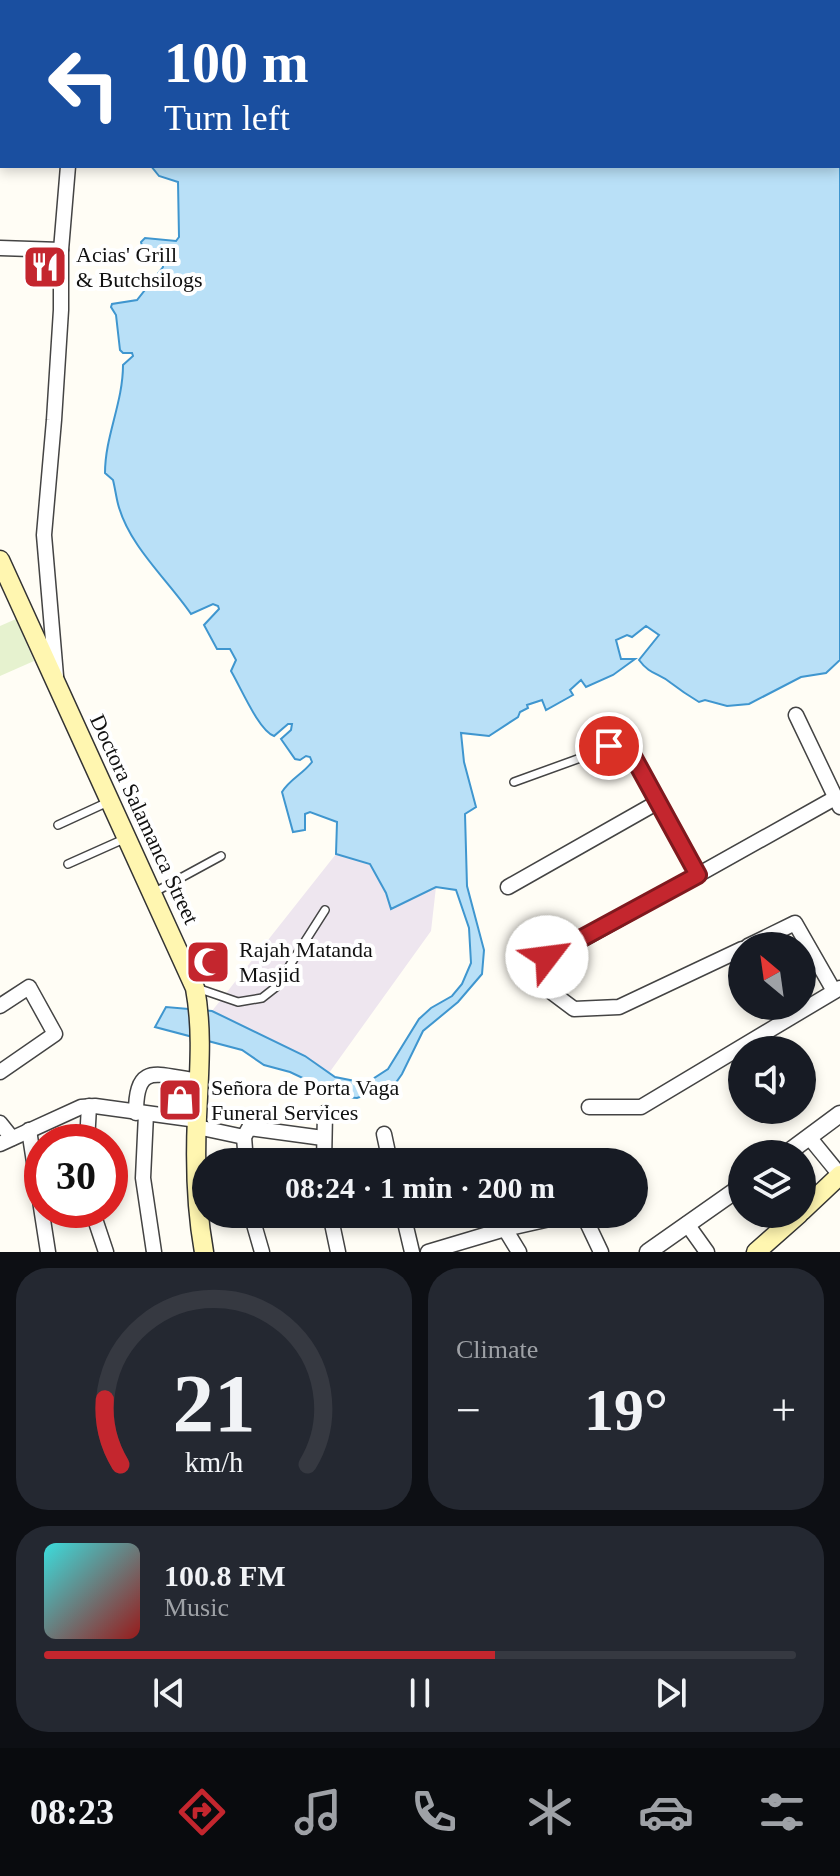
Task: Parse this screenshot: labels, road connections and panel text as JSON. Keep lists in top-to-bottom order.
{
  "streets": {
    "main road": ["Doctora Salamanca Street"]
  },
  "places": {
    "restaurant": ["Acias' Grill & Butchsilogs"],
    "mosque": ["Rajah Matanda Masjid"],
    "shop": ["Señora de Porta Vaga Funeral Services"]
  },
  "north": "top left",
  "page": {
    "turn": ["100 m", "Turn left"],
    "limit": "30",
    "trip": "08:24 · 1 min · 200 m",
    "tile": "Climate",
    "heat": ["−", "19°", "+"],
    "song": ["100.8 FM", "Music"],
    "tabs": "08:23",
    "gauge": ["21", "km/h"]
  }
}
